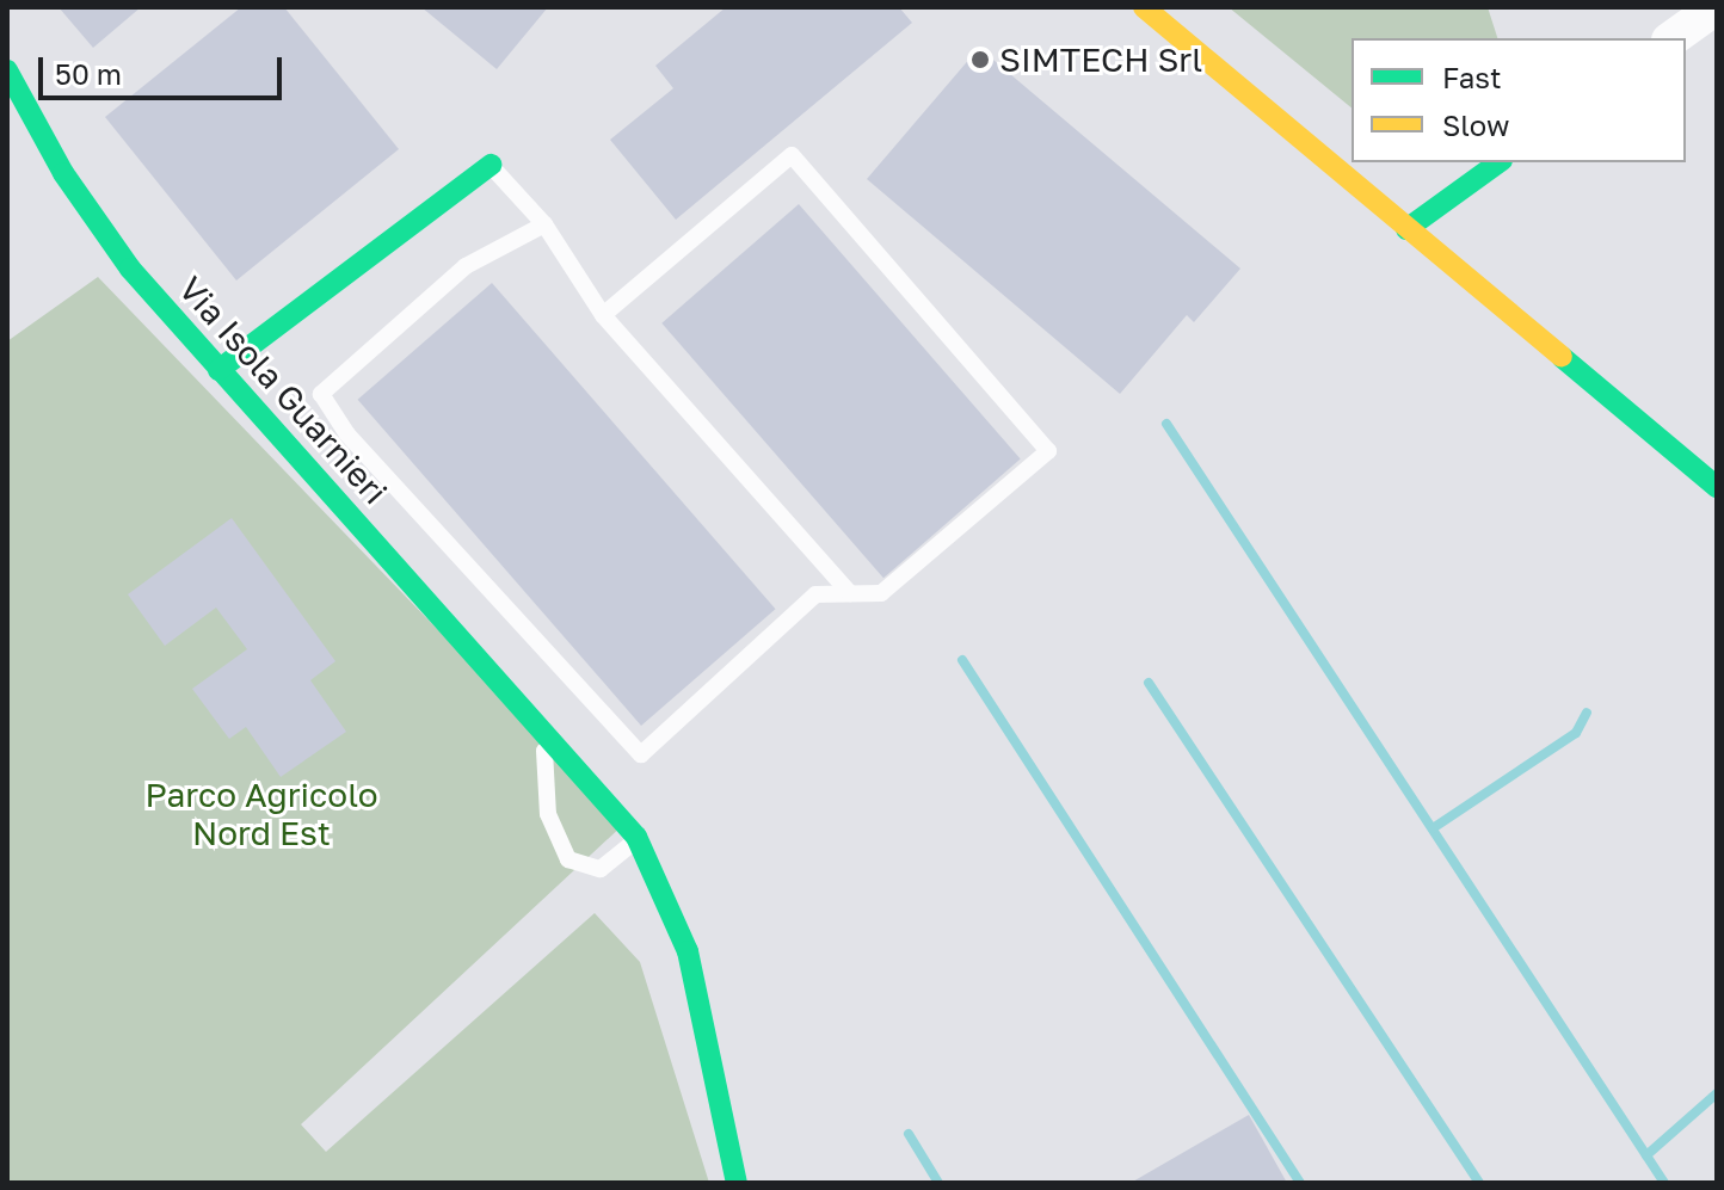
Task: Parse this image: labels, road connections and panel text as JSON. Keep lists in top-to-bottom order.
{
  "streets": {
    "street": ["Via Isola Guarnieri"]
  },
  "parks": ["Parco Agricolo Nord Est"],
  "places": ["SIMTECH Srl"],
  "legend": ["Fast", "Slow"],
  "scale_bar": "50 m"
}
